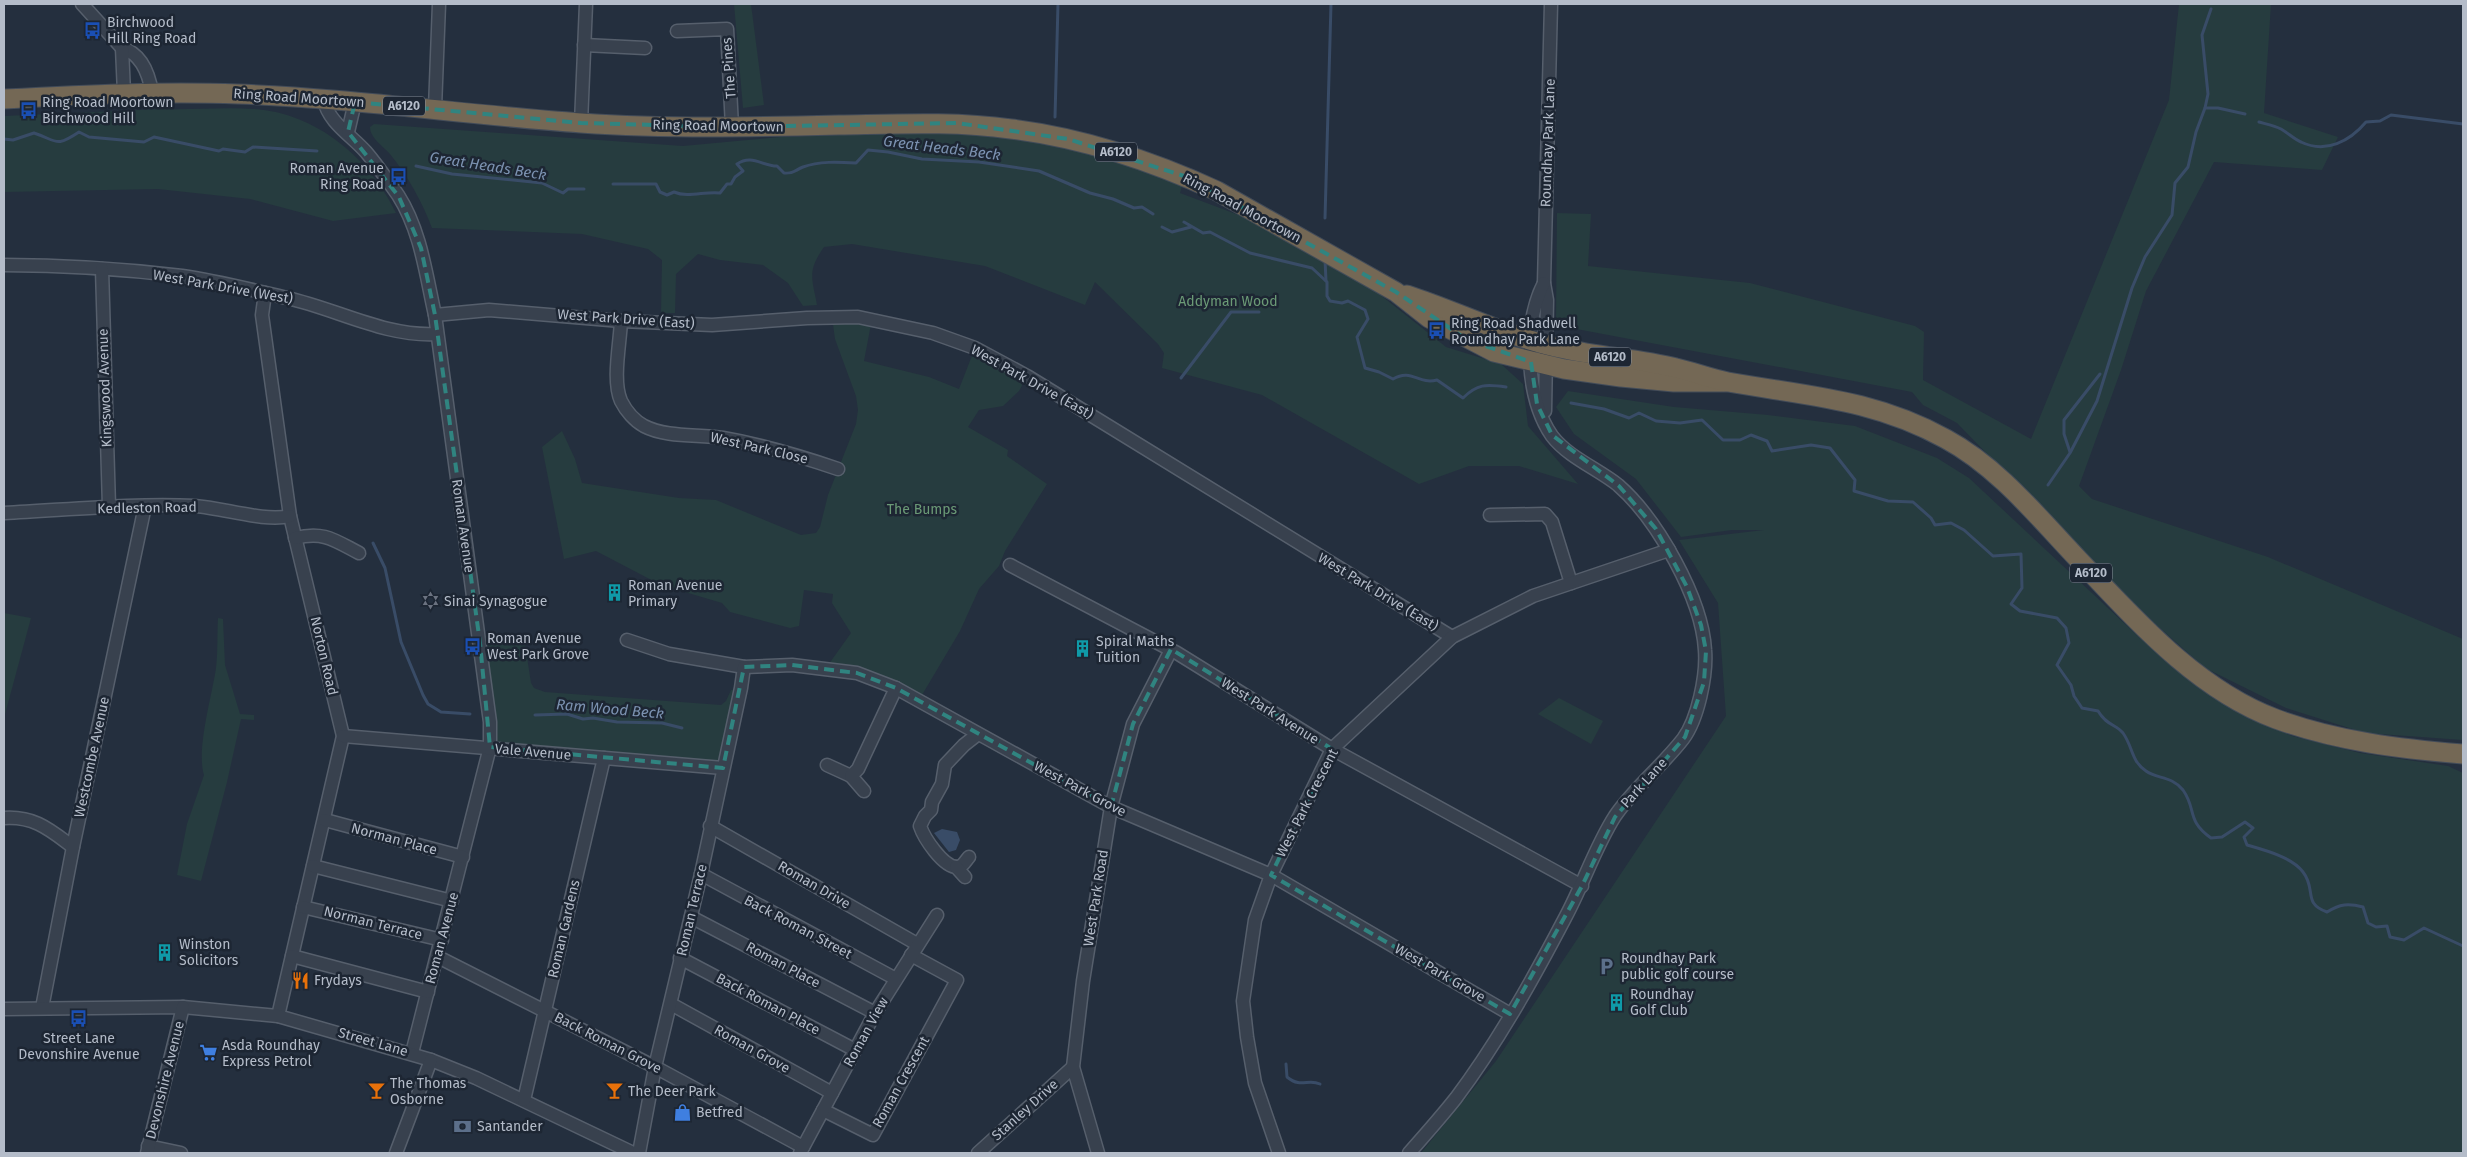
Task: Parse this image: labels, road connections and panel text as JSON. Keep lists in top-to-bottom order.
{
  "streets": {
    "highway": ["Ring Road Moortown", "A6120"],
    "street": [
      "The Pines",
      "Roundhay Park Lane",
      "West Park Drive (West)",
      "West Park Drive (East)",
      "Kingswood Avenue",
      "West Park Close",
      "Kedleston Road",
      "Roman Avenue",
      "Norton Road",
      "West Park Avenue",
      "Vale Avenue",
      "Westcombe Avenue",
      "Park Lane",
      "West Park Grove",
      "West Park Crescent",
      "Norman Place",
      "Roman Drive",
      "West Park Road",
      "Roman Terrace",
      "Norman Terrace",
      "Back Roman Street",
      "Roman Gardens",
      "Roman Place",
      "Back Roman Place",
      "Roman View",
      "Street Lane",
      "Back Roman Grove",
      "Roman Grove",
      "Devonshire Avenue",
      "Roman Crescent",
      "Stanley Drive"
    ]
  },
  "crossings": [
    ["The Pines", "Ring Road Moortown"],
    ["Ring Road Moortown", "A6120"],
    ["Ring Road Moortown", "Roundhay Park Lane"],
    ["Ring Road Moortown", "Roman Avenue"],
    ["Ring Road Moortown", "Park Lane"],
    ["A6120", "Roundhay Park Lane"],
    ["A6120", "Park Lane"],
    ["Roundhay Park Lane", "Park Lane"],
    ["West Park Drive (West)", "Kingswood Avenue"],
    ["West Park Drive (West)", "Roman Avenue"],
    ["West Park Drive (West)", "Norton Road"],
    ["West Park Drive (East)", "West Park Close"],
    ["West Park Drive (East)", "Roman Avenue"],
    ["West Park Drive (East)", "West Park Crescent"],
    ["Kingswood Avenue", "Kedleston Road"],
    ["Kedleston Road", "Norton Road"],
    ["Kedleston Road", "Westcombe Avenue"],
    ["Roman Avenue", "Vale Avenue"],
    ["Roman Avenue", "Norman Place"],
    ["Roman Avenue", "Norman Terrace"],
    ["Roman Avenue", "Street Lane"],
    ["Roman Avenue", "Back Roman Grove"],
    ["Norton Road", "Vale Avenue"],
    ["Norton Road", "Norman Place"],
    ["Norton Road", "Norman Terrace"],
    ["Norton Road", "Street Lane"],
    ["West Park Avenue", "Park Lane"],
    ["West Park Avenue", "West Park Crescent"],
    ["West Park Avenue", "West Park Road"],
    ["Vale Avenue", "Roman Terrace"],
    ["Vale Avenue", "Roman Gardens"],
    ["Westcombe Avenue", "Street Lane"],
    ["Park Lane", "West Park Grove"],
    ["Park Lane", "West Park Crescent"],
    ["West Park Grove", "West Park Crescent"],
    ["West Park Grove", "West Park Road"],
    ["West Park Grove", "Roman Terrace"],
    ["Roman Drive", "Roman Terrace"],
    ["Roman Drive", "Roman View"],
    ["Roman Drive", "Roman Crescent"],
    ["West Park Road", "Stanley Drive"],
    ["Roman Terrace", "Back Roman Street"],
    ["Roman Terrace", "Roman Place"],
    ["Roman Terrace", "Back Roman Place"],
    ["Roman Terrace", "Back Roman Grove"],
    ["Roman Terrace", "Roman Grove"],
    ["Back Roman Street", "Roman View"],
    ["Roman Gardens", "Street Lane"],
    ["Roman Gardens", "Back Roman Grove"],
    ["Roman Place", "Roman View"],
    ["Back Roman Place", "Roman View"],
    ["Roman View", "Back Roman Grove"],
    ["Roman View", "Roman Grove"],
    ["Roman View", "Roman Crescent"],
    ["Street Lane", "Devonshire Avenue"]
  ],
  "water": ["Great Heads Beck", "Ram Wood Beck"],
  "parks": ["Addyman Wood", "The Bumps"],
  "places": {
    "bus stop": [
      "Birchwood Hill Ring Road",
      "Ring Road Moortown Birchwood Hill",
      "Roman Avenue Ring Road",
      "Ring Road Shadwell Roundhay Park Lane",
      "Roman Avenue West Park Grove",
      "Street Lane Devonshire Avenue"
    ],
    "building": [
      "Roman Avenue Primary",
      "Spiral Maths Tuition",
      "Winston Solicitors",
      "Roundhay Golf Club"
    ],
    "synagogue": ["Sinai Synagogue"],
    "parking": ["Roundhay Park public golf course"],
    "restaurant": ["Frydays"],
    "supermarket": ["Asda Roundhay Express Petrol"],
    "bar": ["The Thomas Osborne", "The Deer Park"],
    "shop": ["Betfred"],
    "bank": ["Santander"]
  }
}
